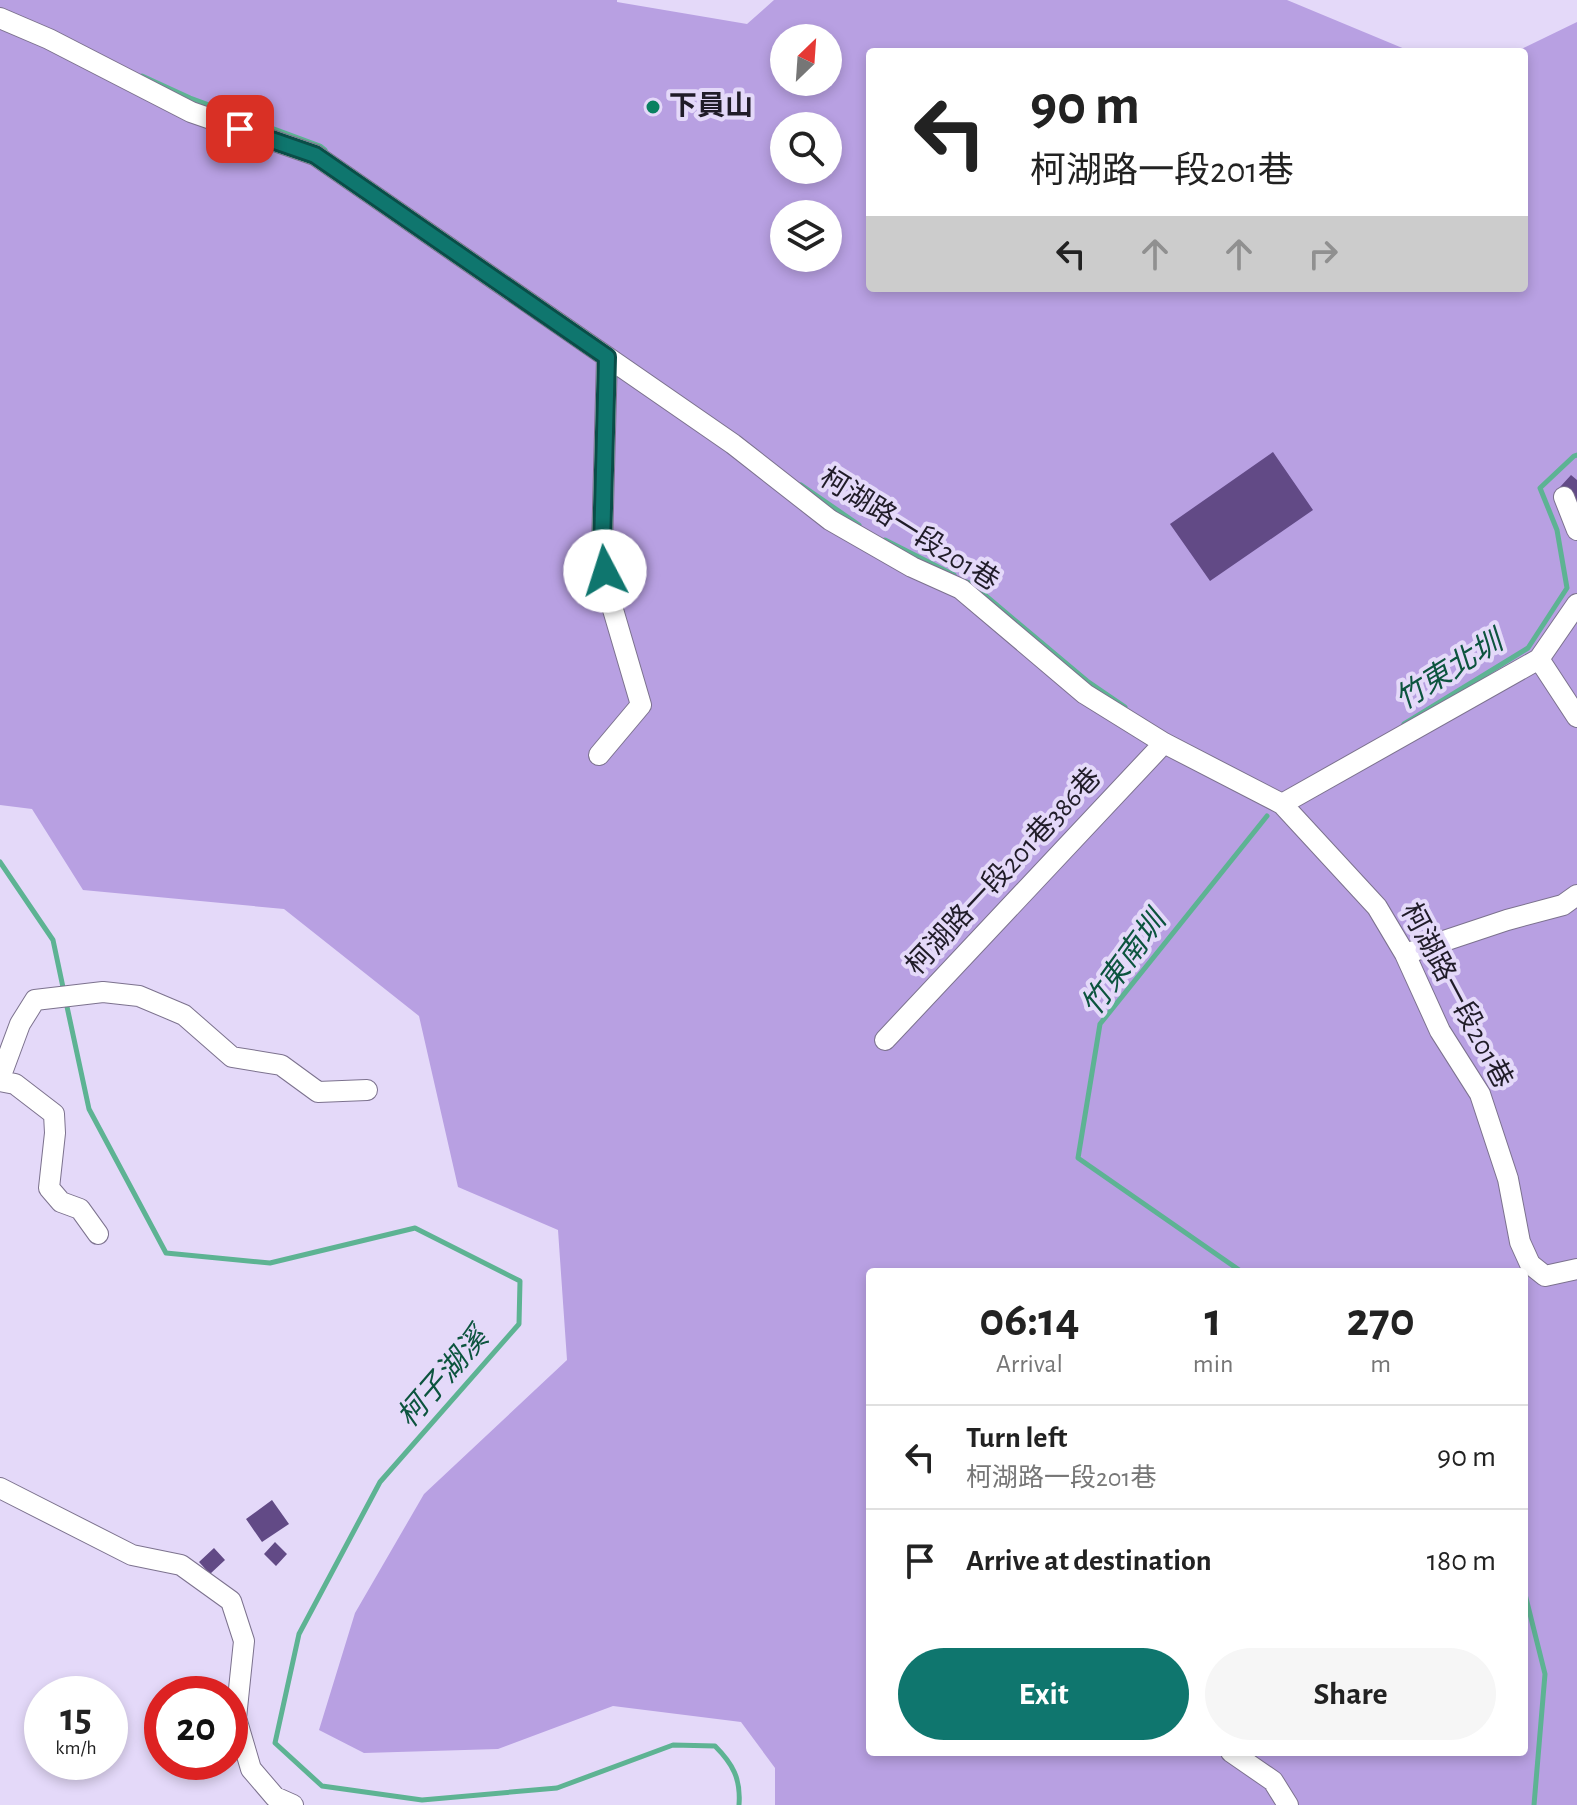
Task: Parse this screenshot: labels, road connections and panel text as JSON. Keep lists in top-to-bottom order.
{
  "streets": {
    "street": ["柯湖路一段201巷", "柯湖路一段201巷386巷"]
  },
  "crossings": [
    ["柯湖路一段201巷", "柯湖路一段201巷386巷"]
  ],
  "water": ["竹東北圳", "竹東南圳", "柯子湖溪"],
  "places": ["下員山"],
  "north": "top right",
  "page": {
    "turn": ["90 m", "柯湖路一段201巷"],
    "eta": [
      "06:14",
      "Arrival",
      "1",
      "min",
      "270",
      "m"
    ],
    "list": [
      {
        "name": "Turn left",
        "note": "柯湖路一段201巷",
        "value": "90 m"
      },
      {
        "name": "Arrive at destination",
        "value": "180 m"
      }
    ],
    "buttons": ["Exit", "Share"],
    "speed": "15 km/h",
    "limit": "20"
  }
}
